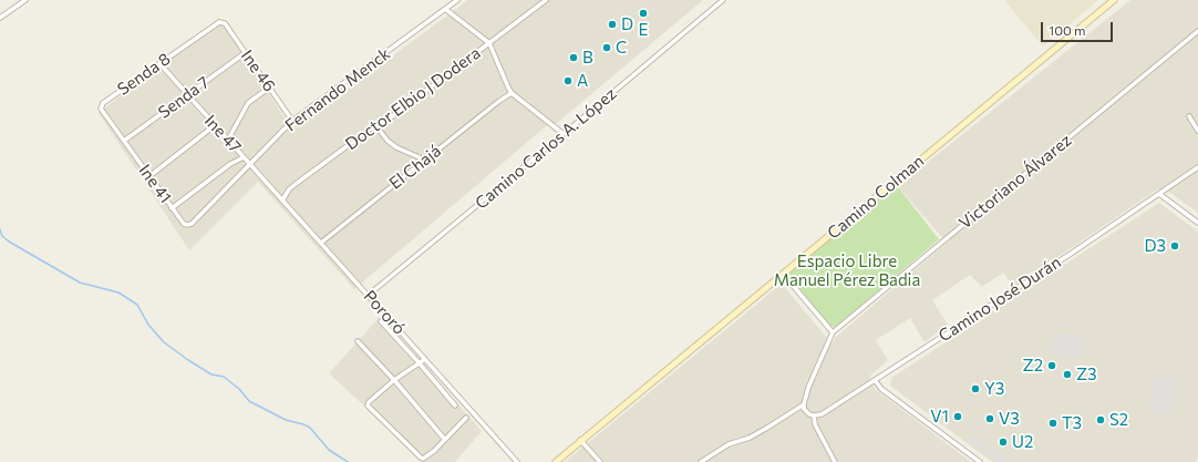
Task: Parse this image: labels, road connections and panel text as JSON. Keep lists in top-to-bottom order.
{
  "streets": {
    "street": [
      "Ine 46",
      "Senda 8",
      "Fernando Menck",
      "Senda 7",
      "Doctor Elbio J Dodera",
      "Ine 47",
      "Camino Carlos A. López",
      "El Chajá",
      "Victoriano Álvarez",
      "Ine 41",
      "Camino Colman",
      "Camino José Durán",
      "Pororó"
    ]
  },
  "crossings": [
    ["Ine 46", "Senda 8"],
    ["Ine 46", "Fernando Menck"],
    ["Ine 46", "Senda 7"],
    ["Senda 8", "Senda 7"],
    ["Senda 8", "Ine 47"],
    ["Senda 8", "Ine 41"],
    ["Fernando Menck", "Ine 47"],
    ["Fernando Menck", "Ine 41"],
    ["Fernando Menck", "Pororó"],
    ["Senda 7", "Ine 47"],
    ["Senda 7", "Ine 41"],
    ["Doctor Elbio J Dodera", "Pororó"],
    ["Ine 47", "Pororó"],
    ["Camino Carlos A. López", "Pororó"],
    ["El Chajá", "Pororó"]
  ],
  "parks": ["Espacio Libre Manuel Pérez Badia"],
  "places": [
    "E",
    "D",
    "C",
    "B",
    "A",
    "D3",
    "Z2",
    "Z3",
    "Y3",
    "V1",
    "V3",
    "S2",
    "T3",
    "U2"
  ],
  "scale_bar": "100 m"
}
